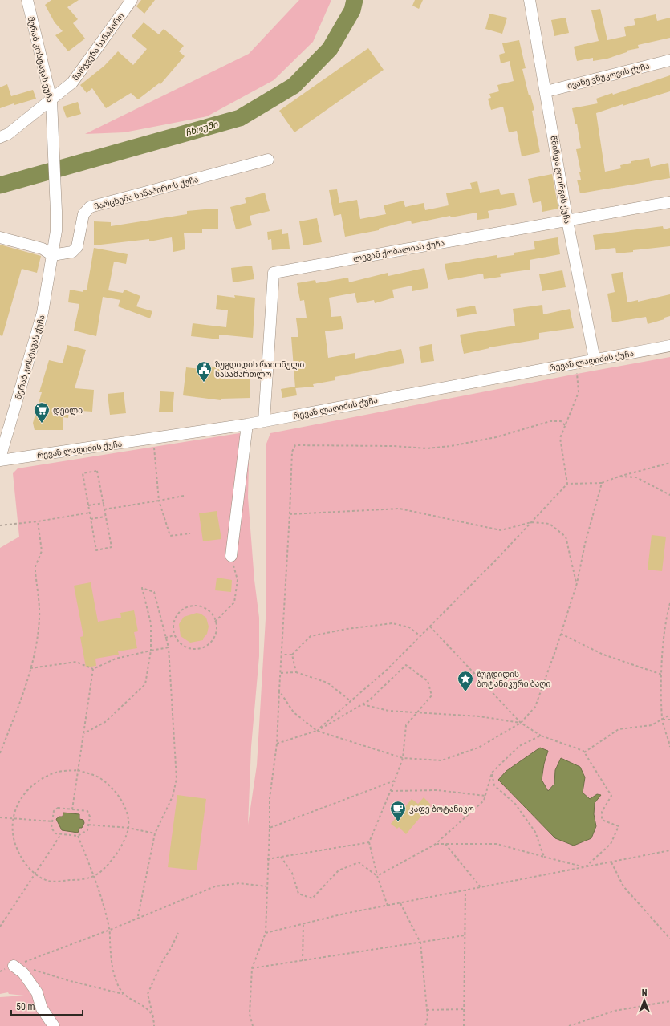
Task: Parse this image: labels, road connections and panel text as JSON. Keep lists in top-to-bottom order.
{
  "streets": {
    "street": [
      "მარჯვენა სანაპირო",
      "მერაბ კოსტავას ქუჩა",
      "ივანე ვნუკოვის ქუჩა",
      "წმინდა გიორგის ქუჩა",
      "მარცხენა სანაპიროს ქუჩა",
      "ლევან ქობალიას ქუჩა",
      "რევაზ ლაღიძის ქუჩა"
    ]
  },
  "crossings": [
    ["მარჯვენა სანაპირო", "მერაბ კოსტავას ქუჩა"],
    ["მერაბ კოსტავას ქუჩა", "მარცხენა სანაპიროს ქუჩა"],
    ["მერაბ კოსტავას ქუჩა", "რევაზ ლაღიძის ქუჩა"],
    ["ივანე ვნუკოვის ქუჩა", "წმინდა გიორგის ქუჩა"],
    ["წმინდა გიორგის ქუჩა", "ლევან ქობალიას ქუჩა"],
    ["წმინდა გიორგის ქუჩა", "რევაზ ლაღიძის ქუჩა"],
    ["ლევან ქობალიას ქუჩა", "რევაზ ლაღიძის ქუჩა"]
  ],
  "water": ["ჩხოუში"],
  "places": {
    "public building": ["ზუგდიდის რაიონული სასამართლო"],
    "supermarket": ["დეილი"],
    "place": ["ზუგდიდის ბოტანიკური ბაღი"],
    "cafe": ["კაფე ბოტანიკო"]
  },
  "scale_bar": "50 m",
  "north": "top"
}
